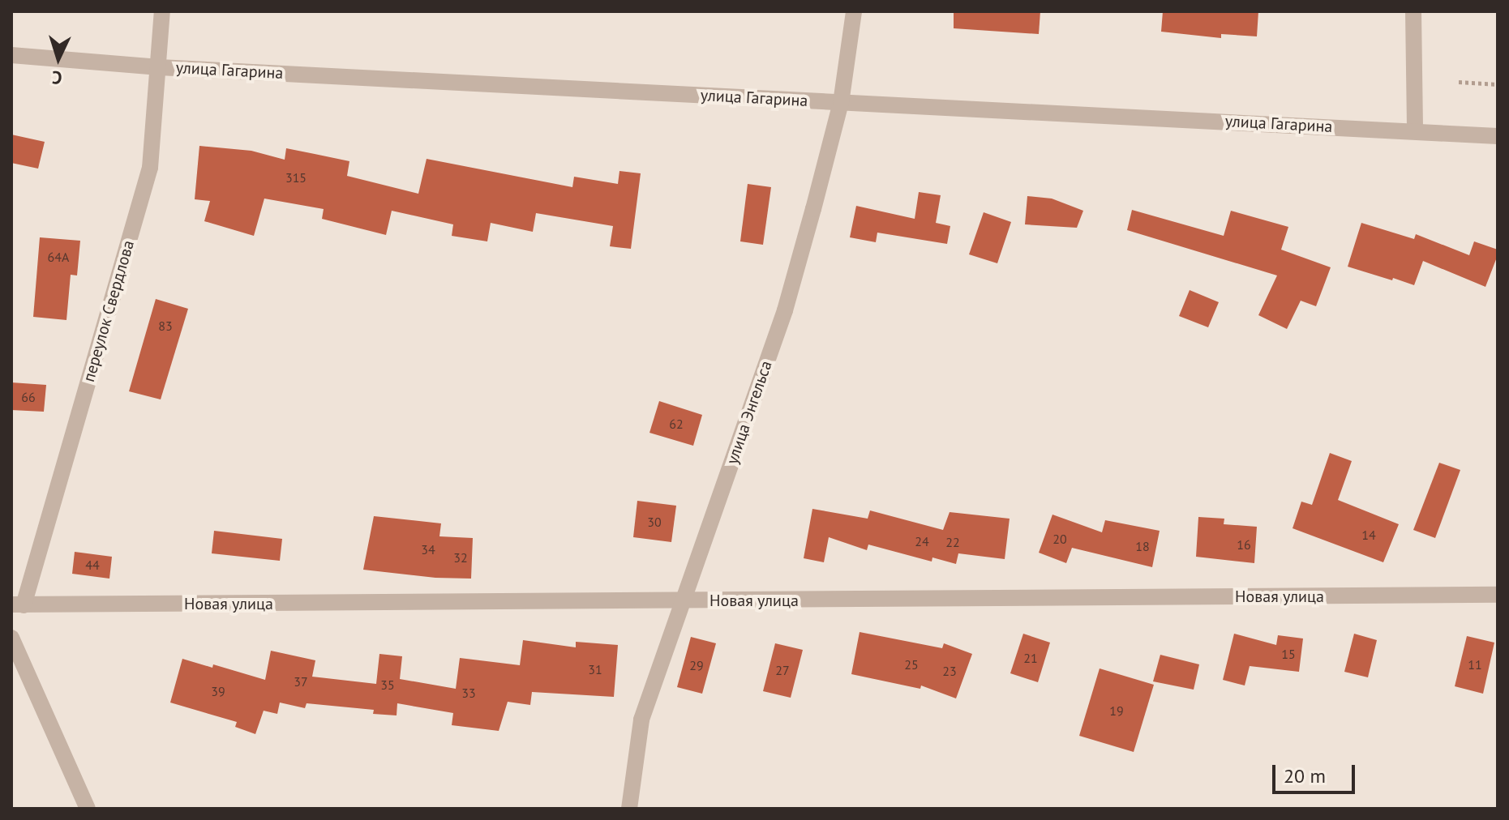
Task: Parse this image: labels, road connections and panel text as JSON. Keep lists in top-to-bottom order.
{
  "streets": {
    "street": [
      "улица Гагарина",
      "переулок Свердлова",
      "улица Энгельса",
      "Новая улица"
    ]
  },
  "crossings": [
    ["улица Гагарина", "переулок Свердлова"],
    ["улица Гагарина", "улица Энгельса"],
    ["переулок Свердлова", "Новая улица"],
    ["улица Энгельса", "Новая улица"]
  ],
  "house_numbers": [
    "315",
    "64А",
    "83",
    "66",
    "62",
    "30",
    "14",
    "20",
    "24",
    "22",
    "16",
    "18",
    "34",
    "32",
    "44",
    "15",
    "21",
    "25",
    "11",
    "29",
    "31",
    "27",
    "23",
    "37",
    "35",
    "39",
    "33",
    "19"
  ],
  "scale_bar": "20 m",
  "north": "bottom"
}
